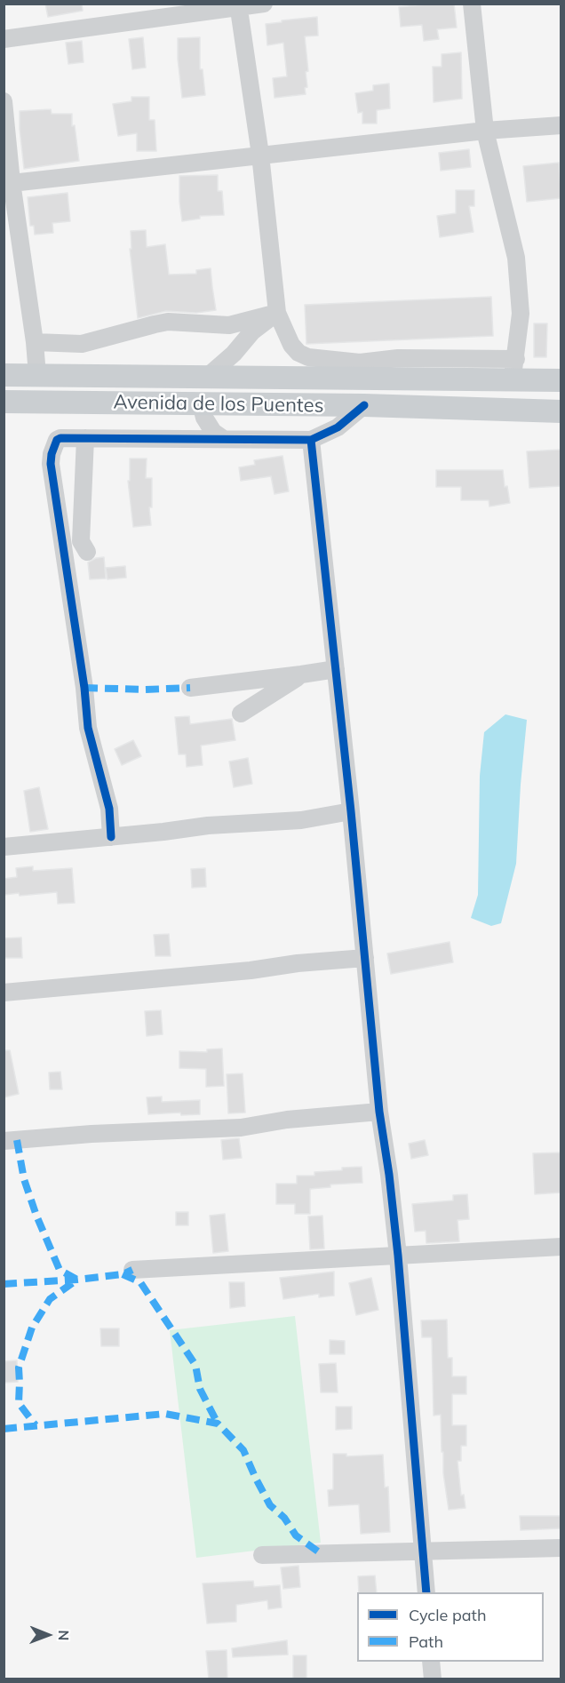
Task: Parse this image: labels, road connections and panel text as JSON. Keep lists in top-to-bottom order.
{
  "streets": {
    "main road": ["Avenida de los Puentes"]
  },
  "legend": ["Cycle path", "Path"],
  "north": "right"
}
